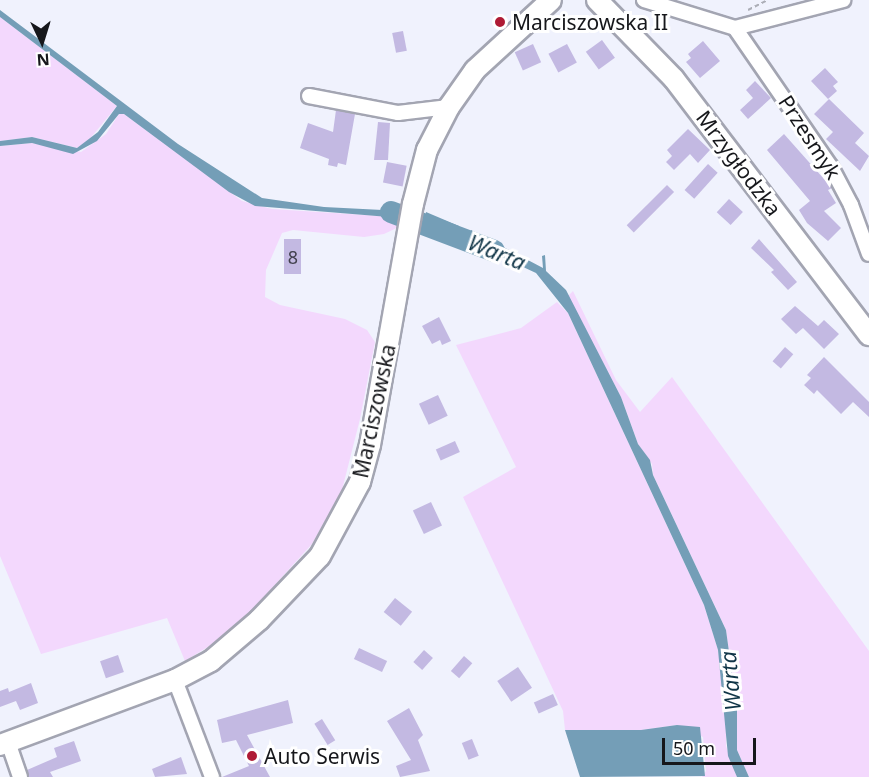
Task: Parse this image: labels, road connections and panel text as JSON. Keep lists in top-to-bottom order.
{
  "streets": {
    "street": ["Przesmyk", "Mrzygłodzka", "Marciszowska"]
  },
  "water": ["Warta"],
  "places": ["Marciszowska II", "Auto Serwis"],
  "house_numbers": ["8"],
  "scale_bar": "50 m",
  "north": "bottom"
}
